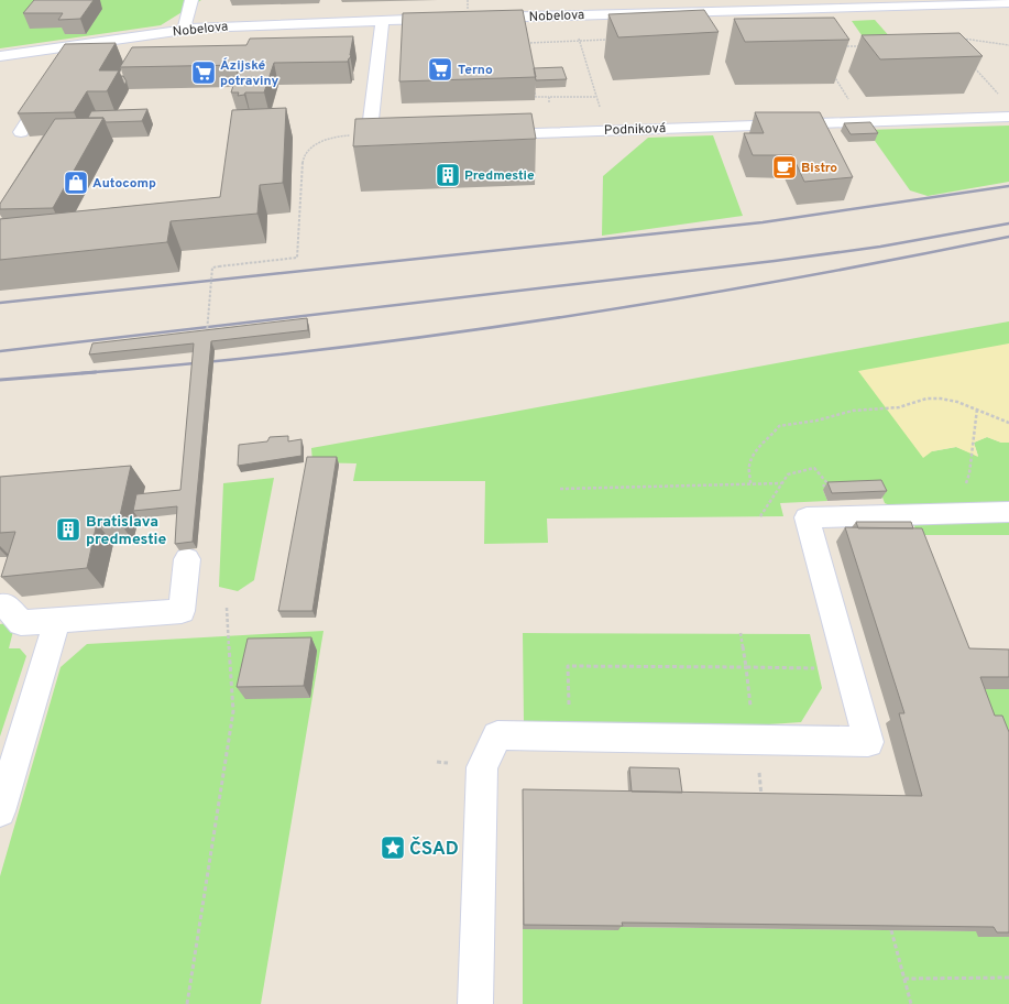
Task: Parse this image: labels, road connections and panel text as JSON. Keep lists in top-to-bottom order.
{
  "streets": {
    "street": ["Nobelova", "Podniková"]
  },
  "places": {
    "supermarket": ["Terno", "Ázijské potraviny"],
    "cafe": ["Bistro"],
    "building": ["Predmestie", "Bratislava predmestie"],
    "shop": ["Autocomp"],
    "place": ["ČSAD"]
  }
}
